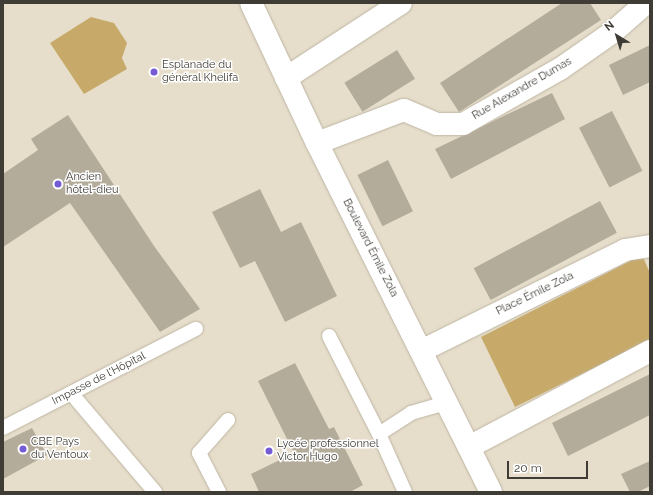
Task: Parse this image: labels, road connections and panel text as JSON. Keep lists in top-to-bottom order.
{
  "streets": {
    "street": ["Rue Alexandre Dumas", "Boulevard Émile Zola", "Place Émile Zola"],
    "lane": ["Impasse de l'Hôpital"]
  },
  "crossings": [
    ["Rue Alexandre Dumas", "Boulevard Émile Zola"],
    ["Boulevard Émile Zola", "Place Émile Zola"]
  ],
  "places": [
    "Esplanade du général Khelifa",
    "Ancien hôtel-dieu",
    "CBE Pays du Ventoux",
    "Lycée professionnel Victor Hugo"
  ],
  "scale_bar": "20 m",
  "north": "top left"
}
